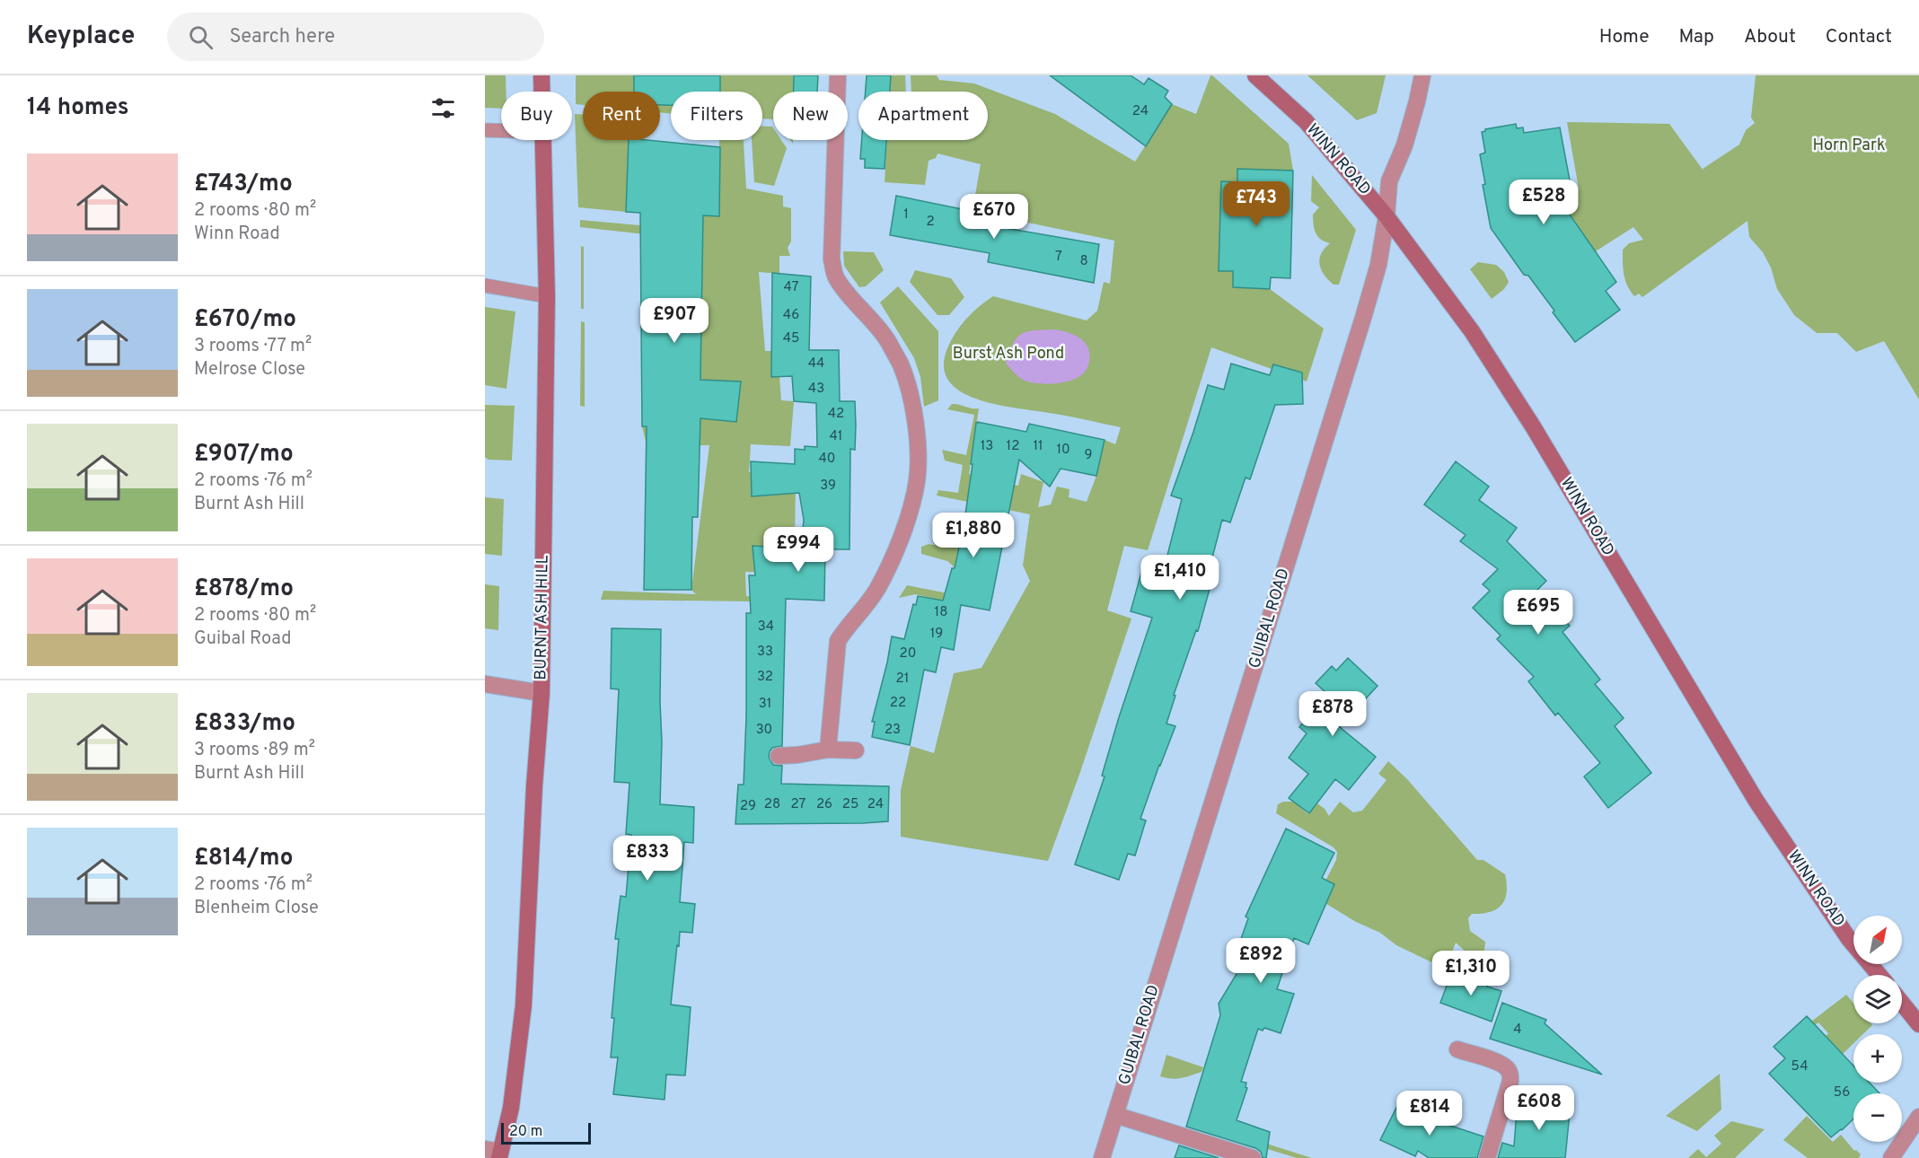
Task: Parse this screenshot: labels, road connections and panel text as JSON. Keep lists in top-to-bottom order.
{
  "streets": {
    "street": ["WINN ROAD", "BURNT ASH HILL", "GUIBAL ROAD"]
  },
  "crossings": [
    ["WINN ROAD", "GUIBAL ROAD"]
  ],
  "parks": ["Horn Park", "Burst Ash Pond"],
  "house_numbers": [
    "24",
    "1",
    "2",
    "7",
    "8",
    "47",
    "46",
    "45",
    "44",
    "43",
    "42",
    "41",
    "13",
    "12",
    "11",
    "10",
    "9",
    "40",
    "39",
    "18",
    "34",
    "19",
    "33",
    "20",
    "32",
    "21",
    "22",
    "31",
    "30",
    "23",
    "28",
    "27",
    "26",
    "25",
    "24",
    "29",
    "4",
    "54",
    "56"
  ],
  "scale_bar": "20 m",
  "north": "top right",
  "page": {
    "header": "Keyplace",
    "search": "Search here",
    "nav": [
      "Home",
      "Map",
      "About",
      "Contact"
    ],
    "heading": "14 homes",
    "chip": [
      "Buy",
      "Rent",
      "Filters",
      "New",
      "Apartment"
    ],
    "list": [
      {
        "name": "£743/mo",
        "note": "2 rooms · 80 m² · Winn Road"
      },
      {
        "name": "£670/mo",
        "note": "3 rooms · 77 m² · Melrose Close"
      },
      {
        "name": "£907/mo",
        "note": "2 rooms · 76 m² · Burnt Ash Hill"
      },
      {
        "name": "£878/mo",
        "note": "2 rooms · 80 m² · Guibal Road"
      },
      {
        "name": "£833/mo",
        "note": "3 rooms · 89 m² · Burnt Ash Hill"
      },
      {
        "name": "£814/mo",
        "note": "2 rooms · 76 m² · Blenheim Close"
      }
    ],
    "price": [
      "£528",
      "£743",
      "£670",
      "£907",
      "£1,880",
      "£994",
      "£1,410",
      "£695",
      "£878",
      "£833",
      "£892",
      "£1,310",
      "£608",
      "£814"
    ],
    "map_buttons": ["+", "−"],
    "scale": "20 m"
  }
}
